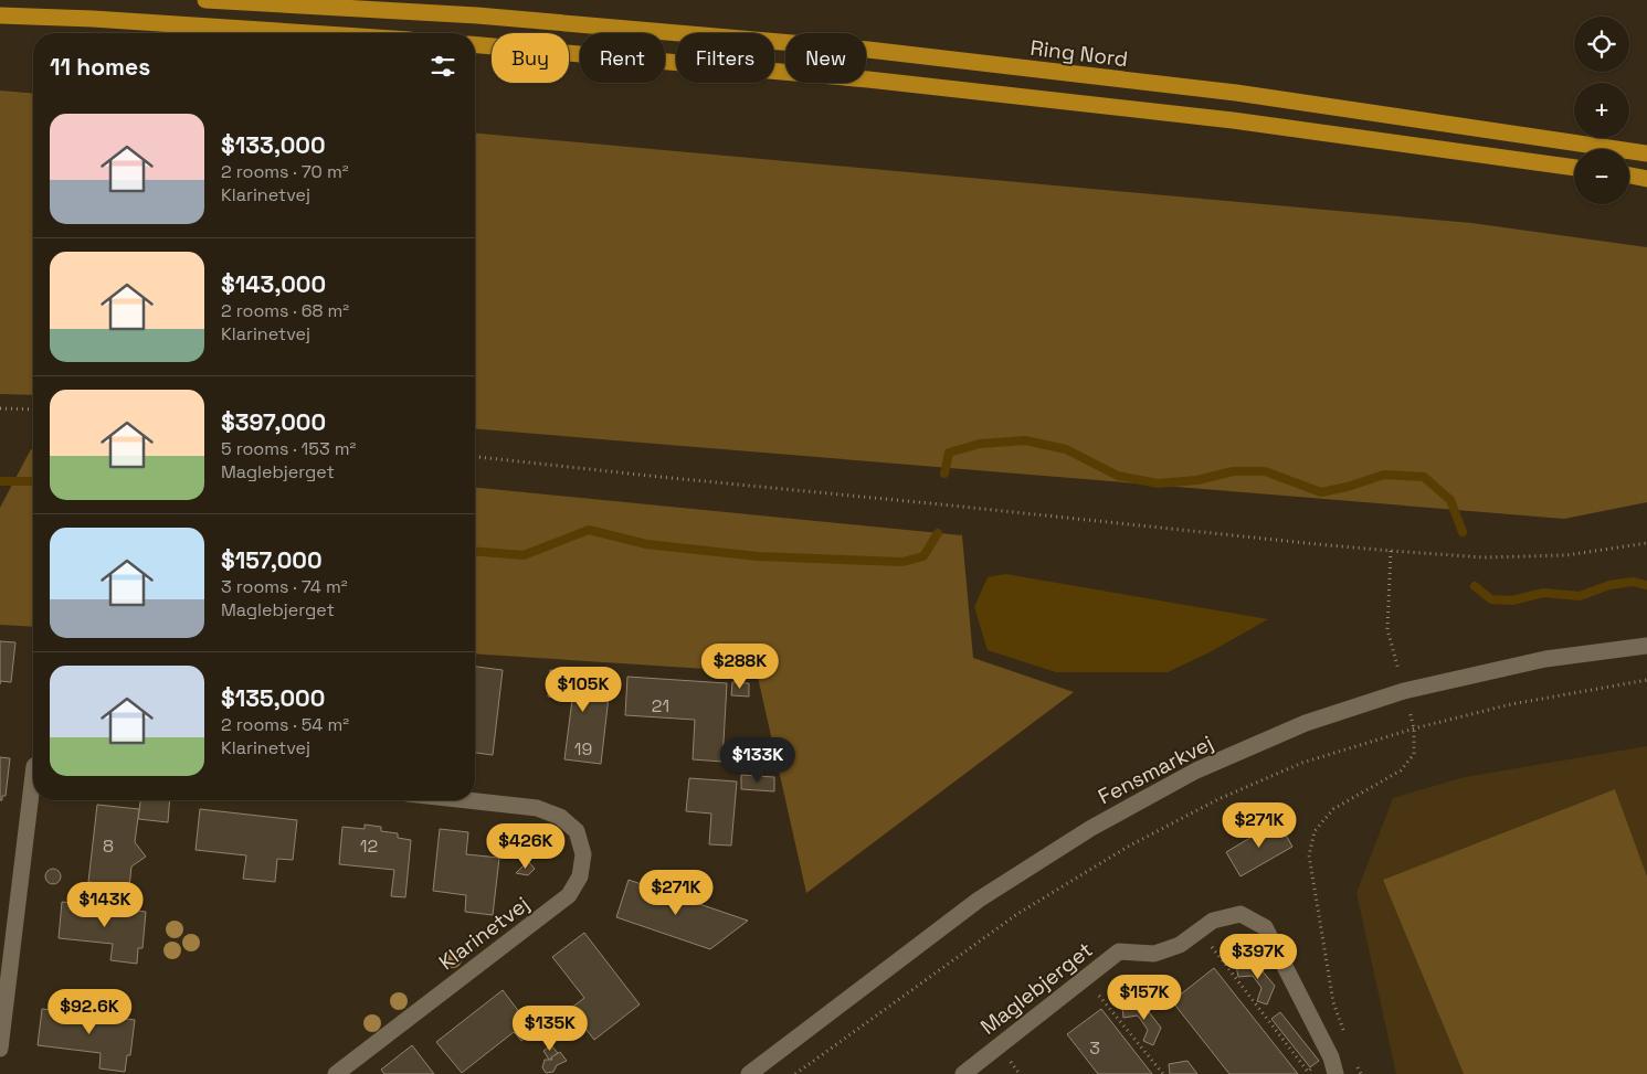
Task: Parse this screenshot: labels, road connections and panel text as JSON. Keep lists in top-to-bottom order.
{
  "streets": {
    "highway": ["Ring Nord"],
    "street": ["Fensmarkvej", "Klarinetvej", "Maglebjerget"]
  },
  "house_numbers": [
    "21",
    "19",
    "8",
    "12",
    "3"
  ],
  "page": {
    "map_buttons": ["+", "−"],
    "chip": [
      "Buy",
      "Rent",
      "Filters",
      "New"
    ],
    "heading": "11 homes",
    "list": [
      {
        "name": "$133,000",
        "note": "2 rooms · 70 m² · Klarinetvej"
      },
      {
        "name": "$143,000",
        "note": "2 rooms · 68 m² · Klarinetvej"
      },
      {
        "name": "$397,000",
        "note": "5 rooms · 153 m² · Maglebjerget"
      },
      {
        "name": "$157,000",
        "note": "3 rooms · 74 m² · Maglebjerget"
      },
      {
        "name": "$135,000",
        "note": "2 rooms · 54 m² · Klarinetvej"
      }
    ],
    "price": [
      "$288K",
      "$105K",
      "$133K",
      "$271K",
      "$426K",
      "$271K",
      "$143K",
      "$397K",
      "$157K",
      "$92.6K",
      "$135K"
    ]
  }
}
